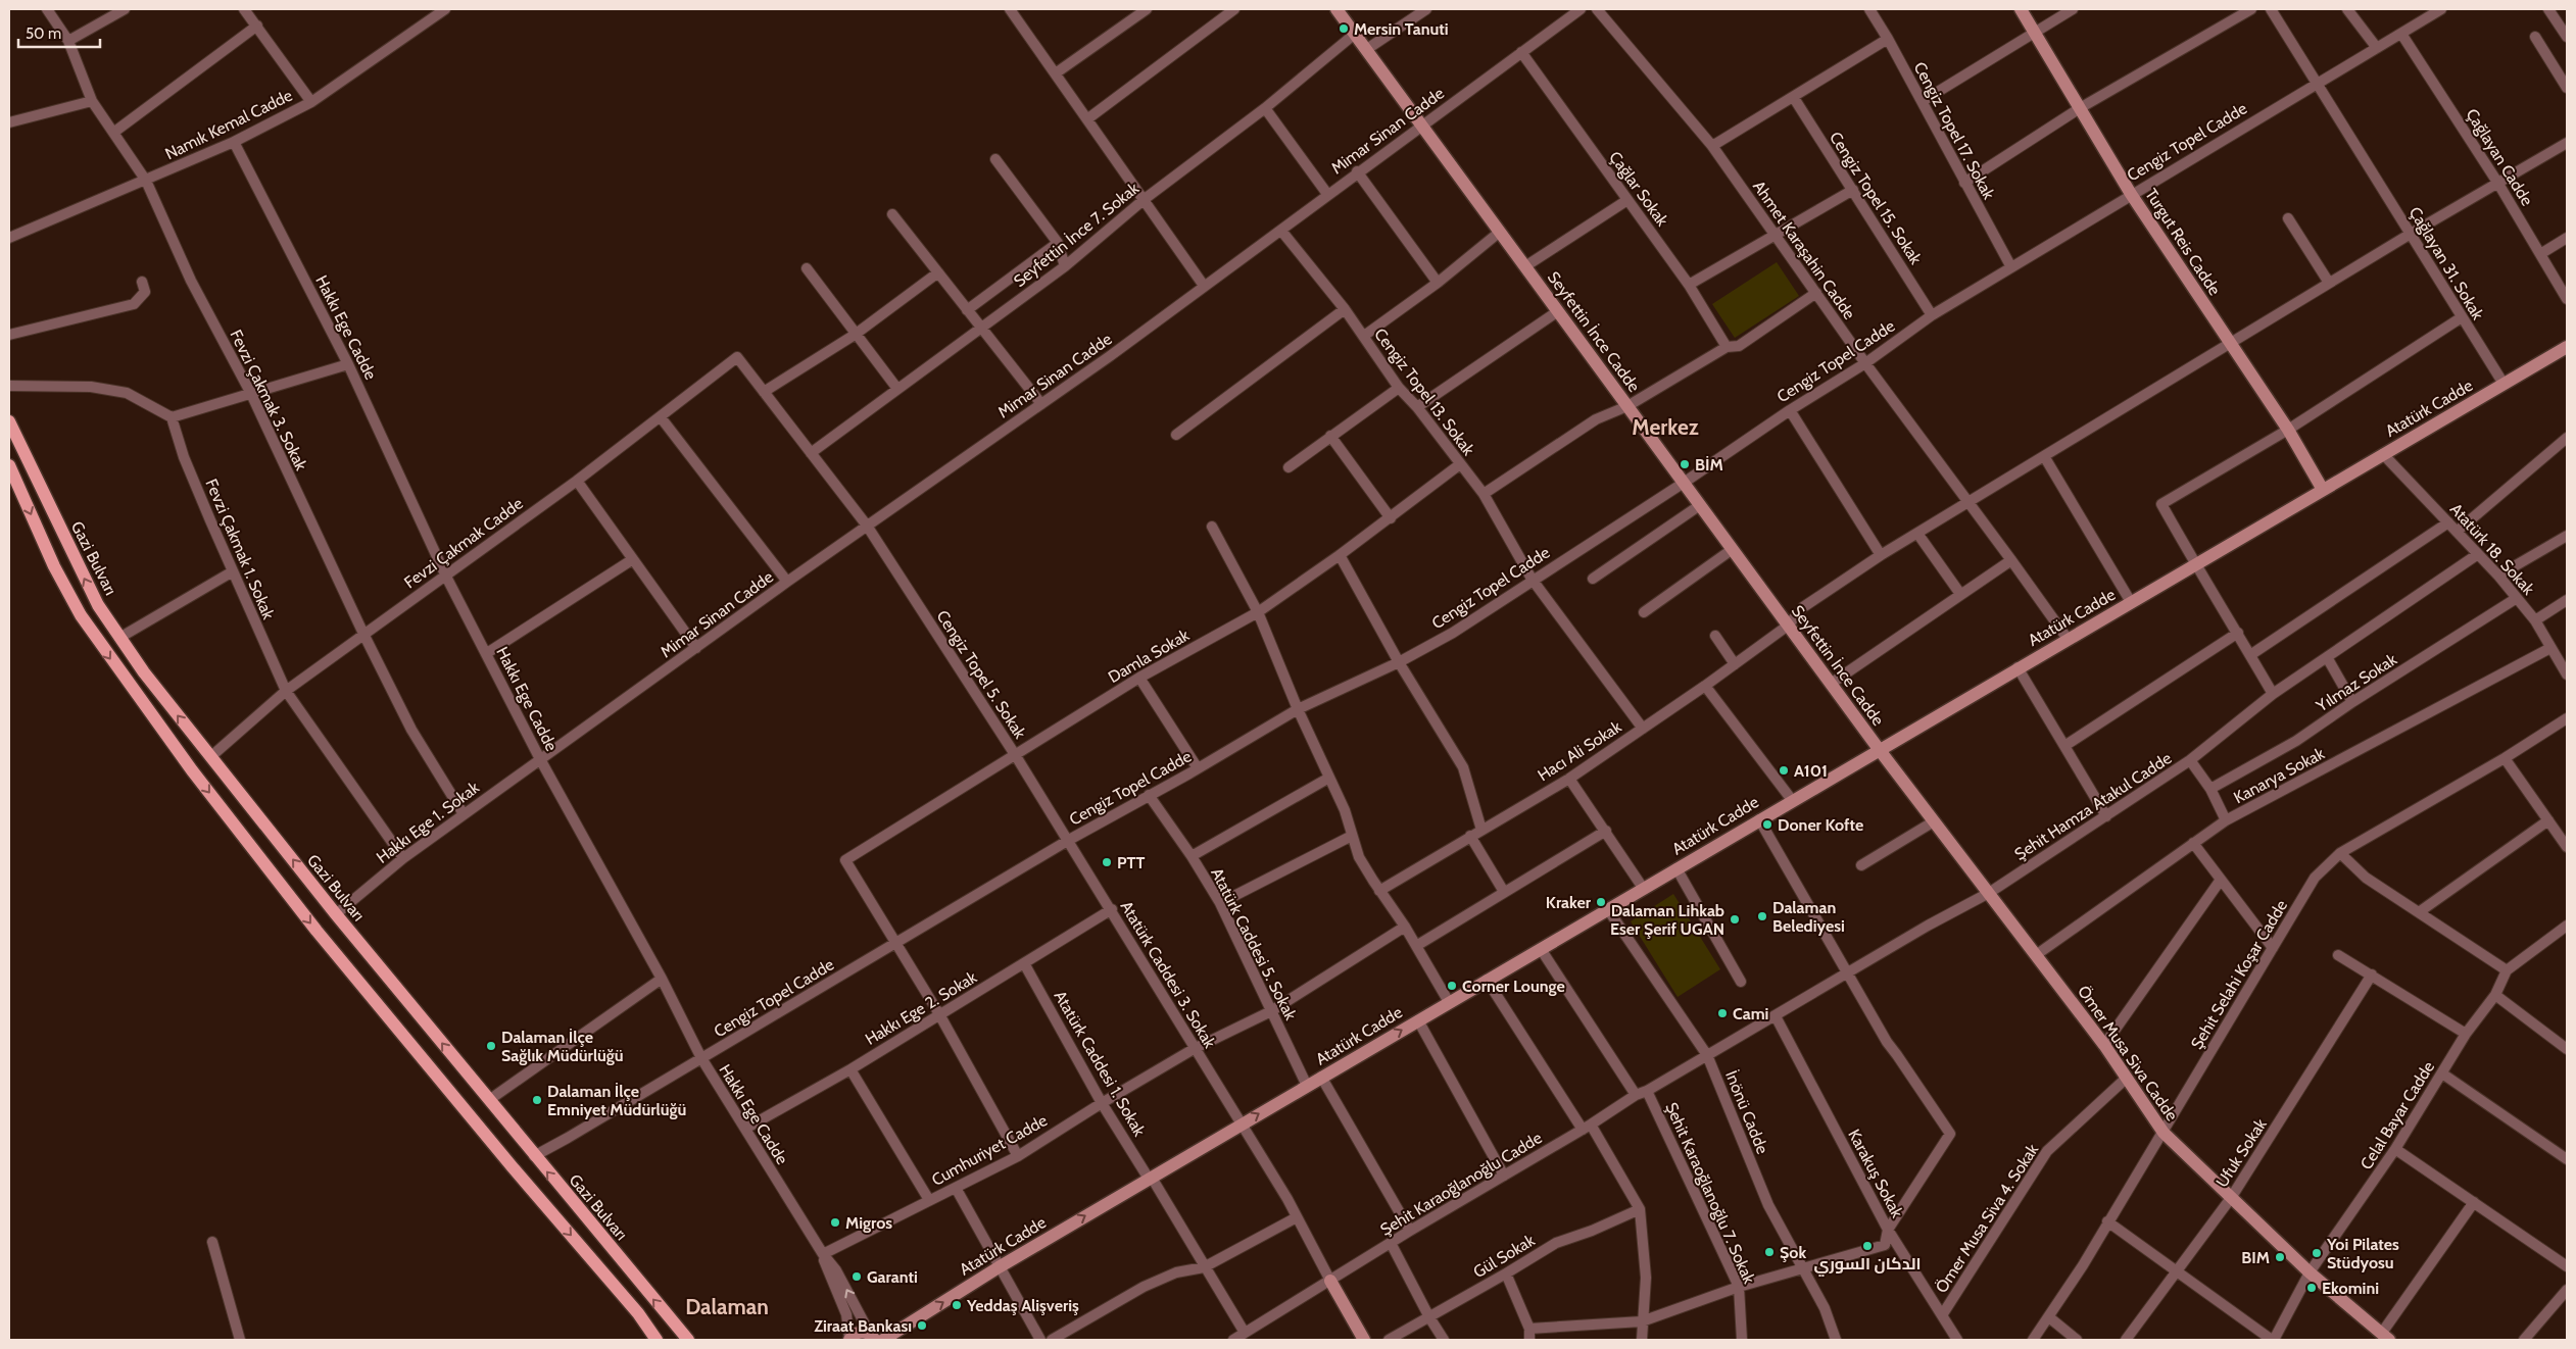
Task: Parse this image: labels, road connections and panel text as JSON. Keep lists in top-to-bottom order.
{
  "streets": {
    "main road": [
      "Turgut Reis Cadde",
      "Seyfettin İnce Cadde",
      "Atatürk Cadde",
      "Gazi Bulvarı",
      "Ömer Musa Siva Cadde"
    ],
    "street": [
      "Namık Kemal Cadde",
      "Mimar Sinan Cadde",
      "Cengiz Topel 17. Sokak",
      "Cengiz Topel Cadde",
      "Çağlayan Cadde",
      "Çağlar Sokak",
      "Cengiz Topel 15. Sokak",
      "Seyfettin İnce 7. Sokak",
      "Ahmet Karaşahin Cadde",
      "Çağlayan 31. Sokak",
      "Hakkı Ege Cadde",
      "Cengiz Topel 13. Sokak",
      "Fevzi Çakmak 3. Sokak",
      "Fevzi Çakmak Cadde",
      "Fevzi Çakmak 1. Sokak",
      "Atatürk 18. Sokak",
      "Damla Sokak",
      "Cengiz Topel 5. Sokak",
      "Yılmaz Sokak",
      "Hacı Ali Sokak",
      "Kanarya Sokak",
      "Şehit Hamza Atakul Cadde",
      "Hakkı Ege 1. Sokak",
      "Atatürk Caddesi 5. Sokak",
      "Atatürk Caddesi 3. Sokak",
      "Şehit Selahi Koşar Cadde",
      "Hakkı Ege 2. Sokak",
      "Atatürk Caddesi 1. Sokak",
      "İnönü Cadde",
      "Celal Bayar Cadde",
      "Cumhuriyet Cadde",
      "Ufuk Sokak",
      "Karakuş Sokak",
      "Şehit Karaoğlanoğlu Cadde",
      "Şehit Karaoğlanoğlu 7. Sokak",
      "Ömer Musa Siva 4. Sokak",
      "Gül Sokak"
    ]
  },
  "crossings": [
    ["Namık Kemal Cadde", "Hakkı Ege Cadde"],
    ["Namık Kemal Cadde", "Fevzi Çakmak 3. Sokak"],
    ["Mimar Sinan Cadde", "Çağlar Sokak"],
    ["Mimar Sinan Cadde", "Hakkı Ege Cadde"],
    ["Mimar Sinan Cadde", "Seyfettin İnce Cadde"],
    ["Mimar Sinan Cadde", "Cengiz Topel 13. Sokak"],
    ["Mimar Sinan Cadde", "Cengiz Topel 5. Sokak"],
    ["Mimar Sinan Cadde", "Hakkı Ege 1. Sokak"],
    ["Cengiz Topel 17. Sokak", "Cengiz Topel Cadde"],
    ["Cengiz Topel Cadde", "Çağlayan Cadde"],
    ["Cengiz Topel Cadde", "Cengiz Topel 15. Sokak"],
    ["Cengiz Topel Cadde", "Turgut Reis Cadde"],
    ["Cengiz Topel Cadde", "Ahmet Karaşahin Cadde"],
    ["Cengiz Topel Cadde", "Çağlayan 31. Sokak"],
    ["Cengiz Topel Cadde", "Hakkı Ege Cadde"],
    ["Cengiz Topel Cadde", "Seyfettin İnce Cadde"],
    ["Cengiz Topel Cadde", "Cengiz Topel 13. Sokak"],
    ["Cengiz Topel Cadde", "Gazi Bulvarı"],
    ["Cengiz Topel Cadde", "Damla Sokak"],
    ["Cengiz Topel Cadde", "Cengiz Topel 5. Sokak"],
    ["Cengiz Topel Cadde", "Atatürk Caddesi 5. Sokak"],
    ["Cengiz Topel Cadde", "Atatürk Caddesi 3. Sokak"],
    ["Çağlayan Cadde", "Hacı Ali Sokak"],
    ["Seyfettin İnce 7. Sokak", "Seyfettin İnce Cadde"],
    ["Seyfettin İnce 7. Sokak", "Cengiz Topel 5. Sokak"],
    ["Turgut Reis Cadde", "Atatürk Cadde"],
    ["Turgut Reis Cadde", "Hacı Ali Sokak"],
    ["Ahmet Karaşahin Cadde", "Atatürk Cadde"],
    ["Ahmet Karaşahin Cadde", "Hacı Ali Sokak"],
    ["Çağlayan 31. Sokak", "Atatürk Cadde"],
    ["Çağlayan 31. Sokak", "Hacı Ali Sokak"],
    ["Hakkı Ege Cadde", "Fevzi Çakmak Cadde"],
    ["Hakkı Ege Cadde", "Hakkı Ege 1. Sokak"],
    ["Hakkı Ege Cadde", "Hakkı Ege 2. Sokak"],
    ["Hakkı Ege Cadde", "Cumhuriyet Cadde"],
    ["Seyfettin İnce Cadde", "Atatürk Cadde"],
    ["Seyfettin İnce Cadde", "Hacı Ali Sokak"],
    ["Seyfettin İnce Cadde", "Ömer Musa Siva Cadde"],
    ["Cengiz Topel 13. Sokak", "Damla Sokak"],
    ["Cengiz Topel 13. Sokak", "Hacı Ali Sokak"],
    ["Fevzi Çakmak 3. Sokak", "Fevzi Çakmak Cadde"],
    ["Fevzi Çakmak 3. Sokak", "Hakkı Ege 1. Sokak"],
    ["Atatürk Cadde", "Atatürk 18. Sokak"],
    ["Atatürk Cadde", "Atatürk Caddesi 5. Sokak"],
    ["Atatürk Cadde", "Atatürk Caddesi 3. Sokak"],
    ["Atatürk Cadde", "Ömer Musa Siva Cadde"],
    ["Atatürk Cadde", "Atatürk Caddesi 1. Sokak"],
    ["Atatürk Cadde", "İnönü Cadde"],
    ["Fevzi Çakmak Cadde", "Fevzi Çakmak 1. Sokak"],
    ["Fevzi Çakmak Cadde", "Gazi Bulvarı"],
    ["Fevzi Çakmak Cadde", "Cengiz Topel 5. Sokak"],
    ["Fevzi Çakmak 1. Sokak", "Hakkı Ege 1. Sokak"],
    ["Atatürk 18. Sokak", "Yılmaz Sokak"],
    ["Atatürk 18. Sokak", "Kanarya Sokak"],
    ["Atatürk 18. Sokak", "Şehit Hamza Atakul Cadde"],
    ["Gazi Bulvarı", "Hakkı Ege 1. Sokak"],
    ["Damla Sokak", "Cengiz Topel 5. Sokak"],
    ["Cengiz Topel 5. Sokak", "Atatürk Caddesi 3. Sokak"],
    ["Kanarya Sokak", "Ömer Musa Siva Cadde"],
    ["Şehit Hamza Atakul Cadde", "Ömer Musa Siva Cadde"],
    ["Şehit Hamza Atakul Cadde", "İnönü Cadde"],
    ["Şehit Hamza Atakul Cadde", "Karakuş Sokak"],
    ["Şehit Hamza Atakul Cadde", "Şehit Karaoğlanoğlu Cadde"],
    ["Atatürk Caddesi 5. Sokak", "Cumhuriyet Cadde"],
    ["Atatürk Caddesi 3. Sokak", "Hakkı Ege 2. Sokak"],
    ["Atatürk Caddesi 3. Sokak", "Cumhuriyet Cadde"],
    ["Atatürk Caddesi 3. Sokak", "Şehit Karaoğlanoğlu Cadde"],
    ["Şehit Selahi Koşar Cadde", "Ömer Musa Siva Cadde"],
    ["Hakkı Ege 2. Sokak", "Atatürk Caddesi 1. Sokak"],
    ["Ömer Musa Siva Cadde", "Celal Bayar Cadde"],
    ["Ömer Musa Siva Cadde", "Ufuk Sokak"],
    ["Ömer Musa Siva Cadde", "Ömer Musa Siva 4. Sokak"],
    ["Atatürk Caddesi 1. Sokak", "Cumhuriyet Cadde"],
    ["Atatürk Caddesi 1. Sokak", "Şehit Karaoğlanoğlu Cadde"],
    ["İnönü Cadde", "Şehit Karaoğlanoğlu Cadde"],
    ["Karakuş Sokak", "Ömer Musa Siva 4. Sokak"],
    ["Şehit Karaoğlanoğlu Cadde", "Şehit Karaoğlanoğlu 7. Sokak"]
  ],
  "districts": ["Merkez", "Dalaman"],
  "places": [
    "Mersin Tanuti",
    "BİM",
    "A101",
    "Doner Kofte",
    "PTT",
    "Kraker",
    "Dalaman Belediyesi",
    "Dalaman Lihkab Eser Şerif UGAN",
    "Corner Lounge",
    "Cami",
    "Dalaman İlçe Sağlık Müdürlüğü",
    "Dalaman İlçe Emniyet Müdürlüğü",
    "Migros",
    "الدكان السوري",
    "Şok",
    "Yoi Pilates Stüdyosu",
    "BIM",
    "Garanti",
    "Ekomini",
    "Yeddaş Alişveriş",
    "Ziraat Bankası"
  ],
  "scale_bar": "50 m"
}
